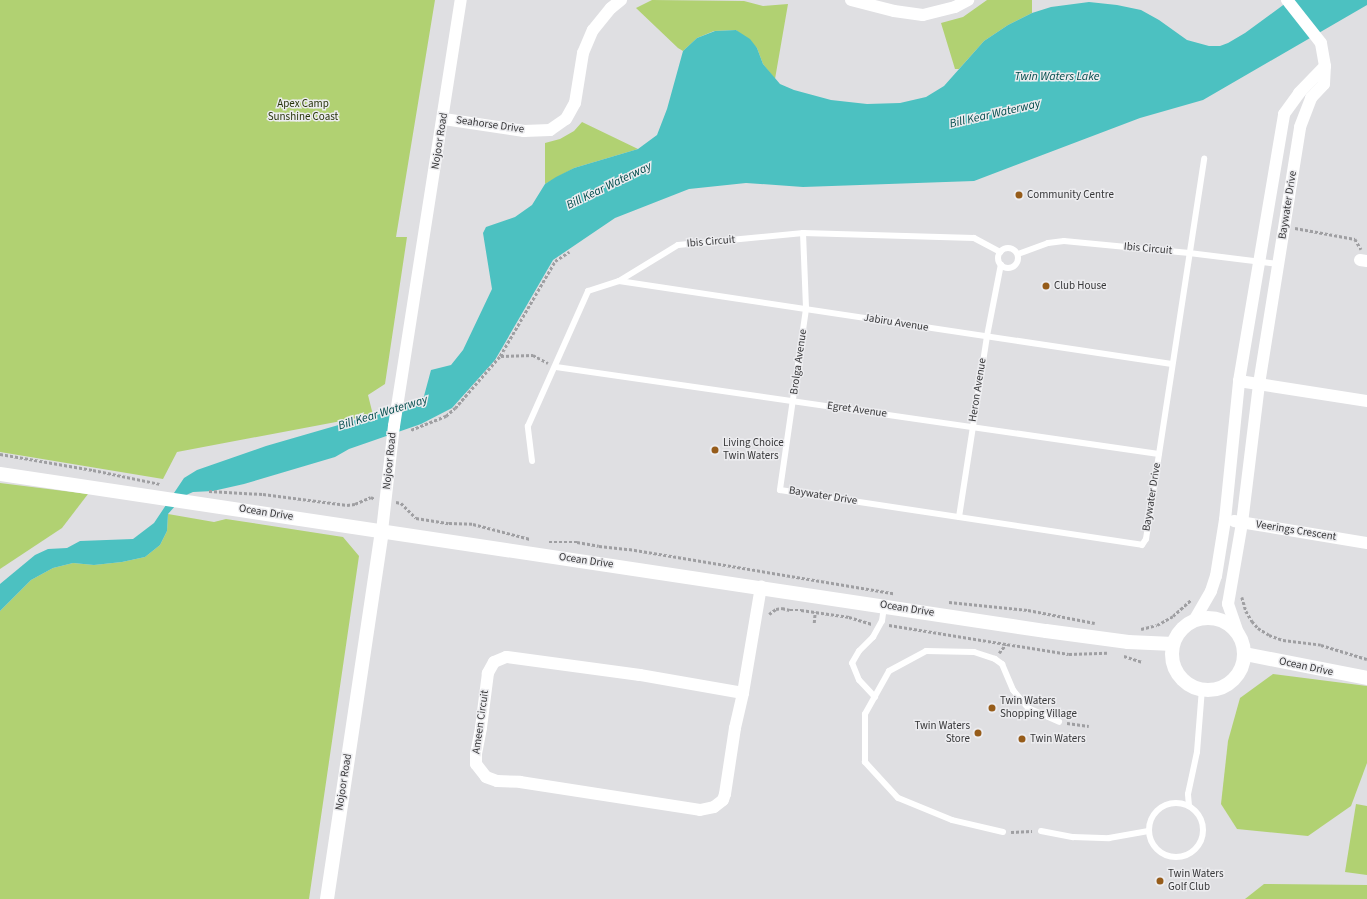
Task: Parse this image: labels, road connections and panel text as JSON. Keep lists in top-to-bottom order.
{
  "streets": {
    "street": [
      "Seahorse Drive",
      "Nojoor Road",
      "Baywater Drive",
      "Ocean Drive",
      "Veerings Crescent",
      "Ameen Circuit"
    ],
    "lane": [
      "Ibis Circuit",
      "Jabiru Avenue",
      "Brolga Avenue",
      "Heron Avenue",
      "Egret Avenue"
    ]
  },
  "crossings": [
    ["Seahorse Drive", "Nojoor Road"],
    ["Nojoor Road", "Ocean Drive"],
    ["Baywater Drive", "Ibis Circuit"],
    ["Baywater Drive", "Jabiru Avenue"],
    ["Baywater Drive", "Brolga Avenue"],
    ["Baywater Drive", "Heron Avenue"],
    ["Baywater Drive", "Egret Avenue"],
    ["Baywater Drive", "Ocean Drive"],
    ["Baywater Drive", "Veerings Crescent"],
    ["Ibis Circuit", "Jabiru Avenue"],
    ["Ibis Circuit", "Brolga Avenue"],
    ["Ibis Circuit", "Heron Avenue"],
    ["Ibis Circuit", "Egret Avenue"],
    ["Jabiru Avenue", "Brolga Avenue"],
    ["Jabiru Avenue", "Heron Avenue"],
    ["Brolga Avenue", "Egret Avenue"],
    ["Heron Avenue", "Egret Avenue"],
    ["Ocean Drive", "Ameen Circuit"]
  ],
  "water": ["Twin Waters Lake", "Bill Kear Waterway"],
  "parks": ["Apex Camp Sunshine Coast"],
  "places": [
    "Community Centre",
    "Club House",
    "Living Choice Twin Waters",
    "Twin Waters Shopping Village",
    "Twin Waters Store",
    "Twin Waters",
    "Twin Waters Golf Club"
  ]
}
